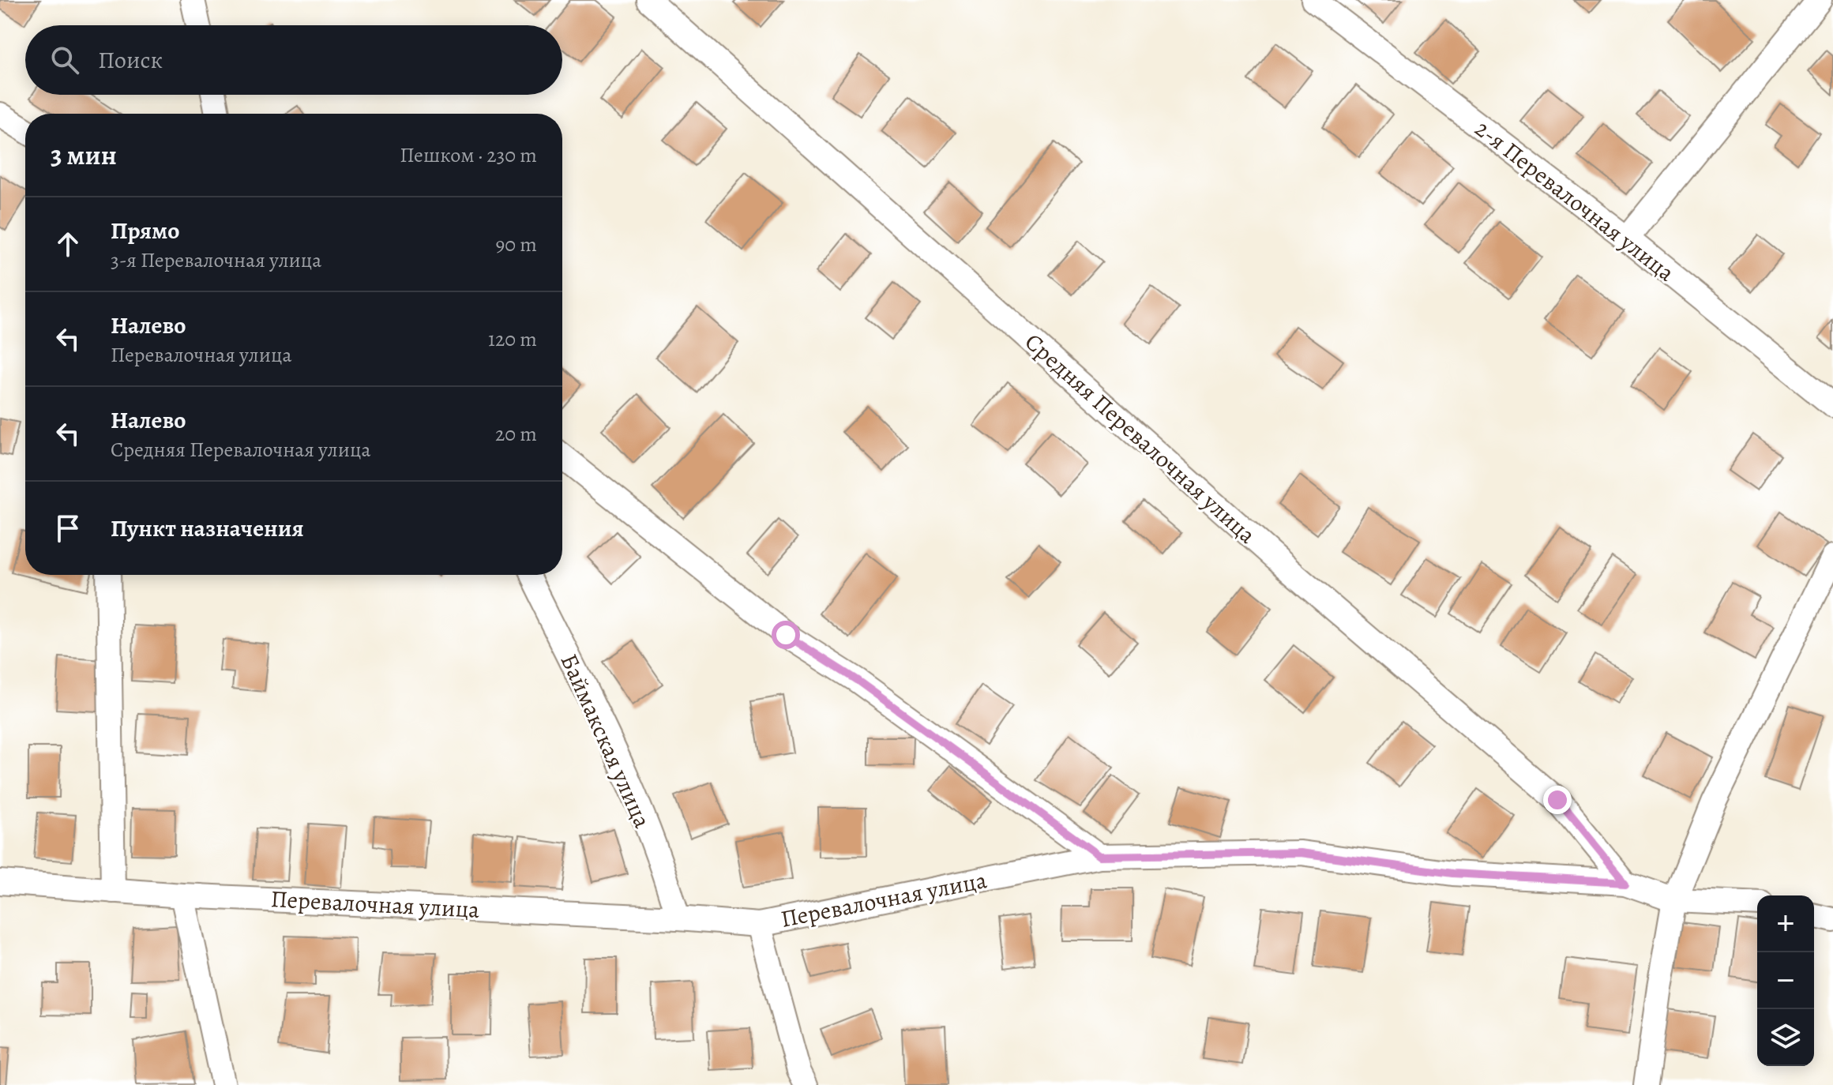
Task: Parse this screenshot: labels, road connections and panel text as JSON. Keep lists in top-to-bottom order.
{
  "streets": {
    "street": [
      "2-я Перевалочная улица",
      "Средняя Перевалочная улица",
      "Баймакская улица",
      "Перевалочная улица"
    ]
  },
  "crossings": [
    ["Средняя Перевалочная улица", "Перевалочная улица"],
    ["Баймакская улица", "Перевалочная улица"]
  ],
  "page": {
    "search": "Поиск",
    "heading": ["3 мин", "Пешком · 230 m"],
    "list": [
      ["Прямо", "3-я Перевалочная улица", "90 m"],
      ["Налево", "Перевалочная улица", "120 m"],
      ["Налево", "Средняя Перевалочная улица", "20 m"],
      "Пункт назначения"
    ],
    "map_buttons": ["+", "−"]
  }
}
